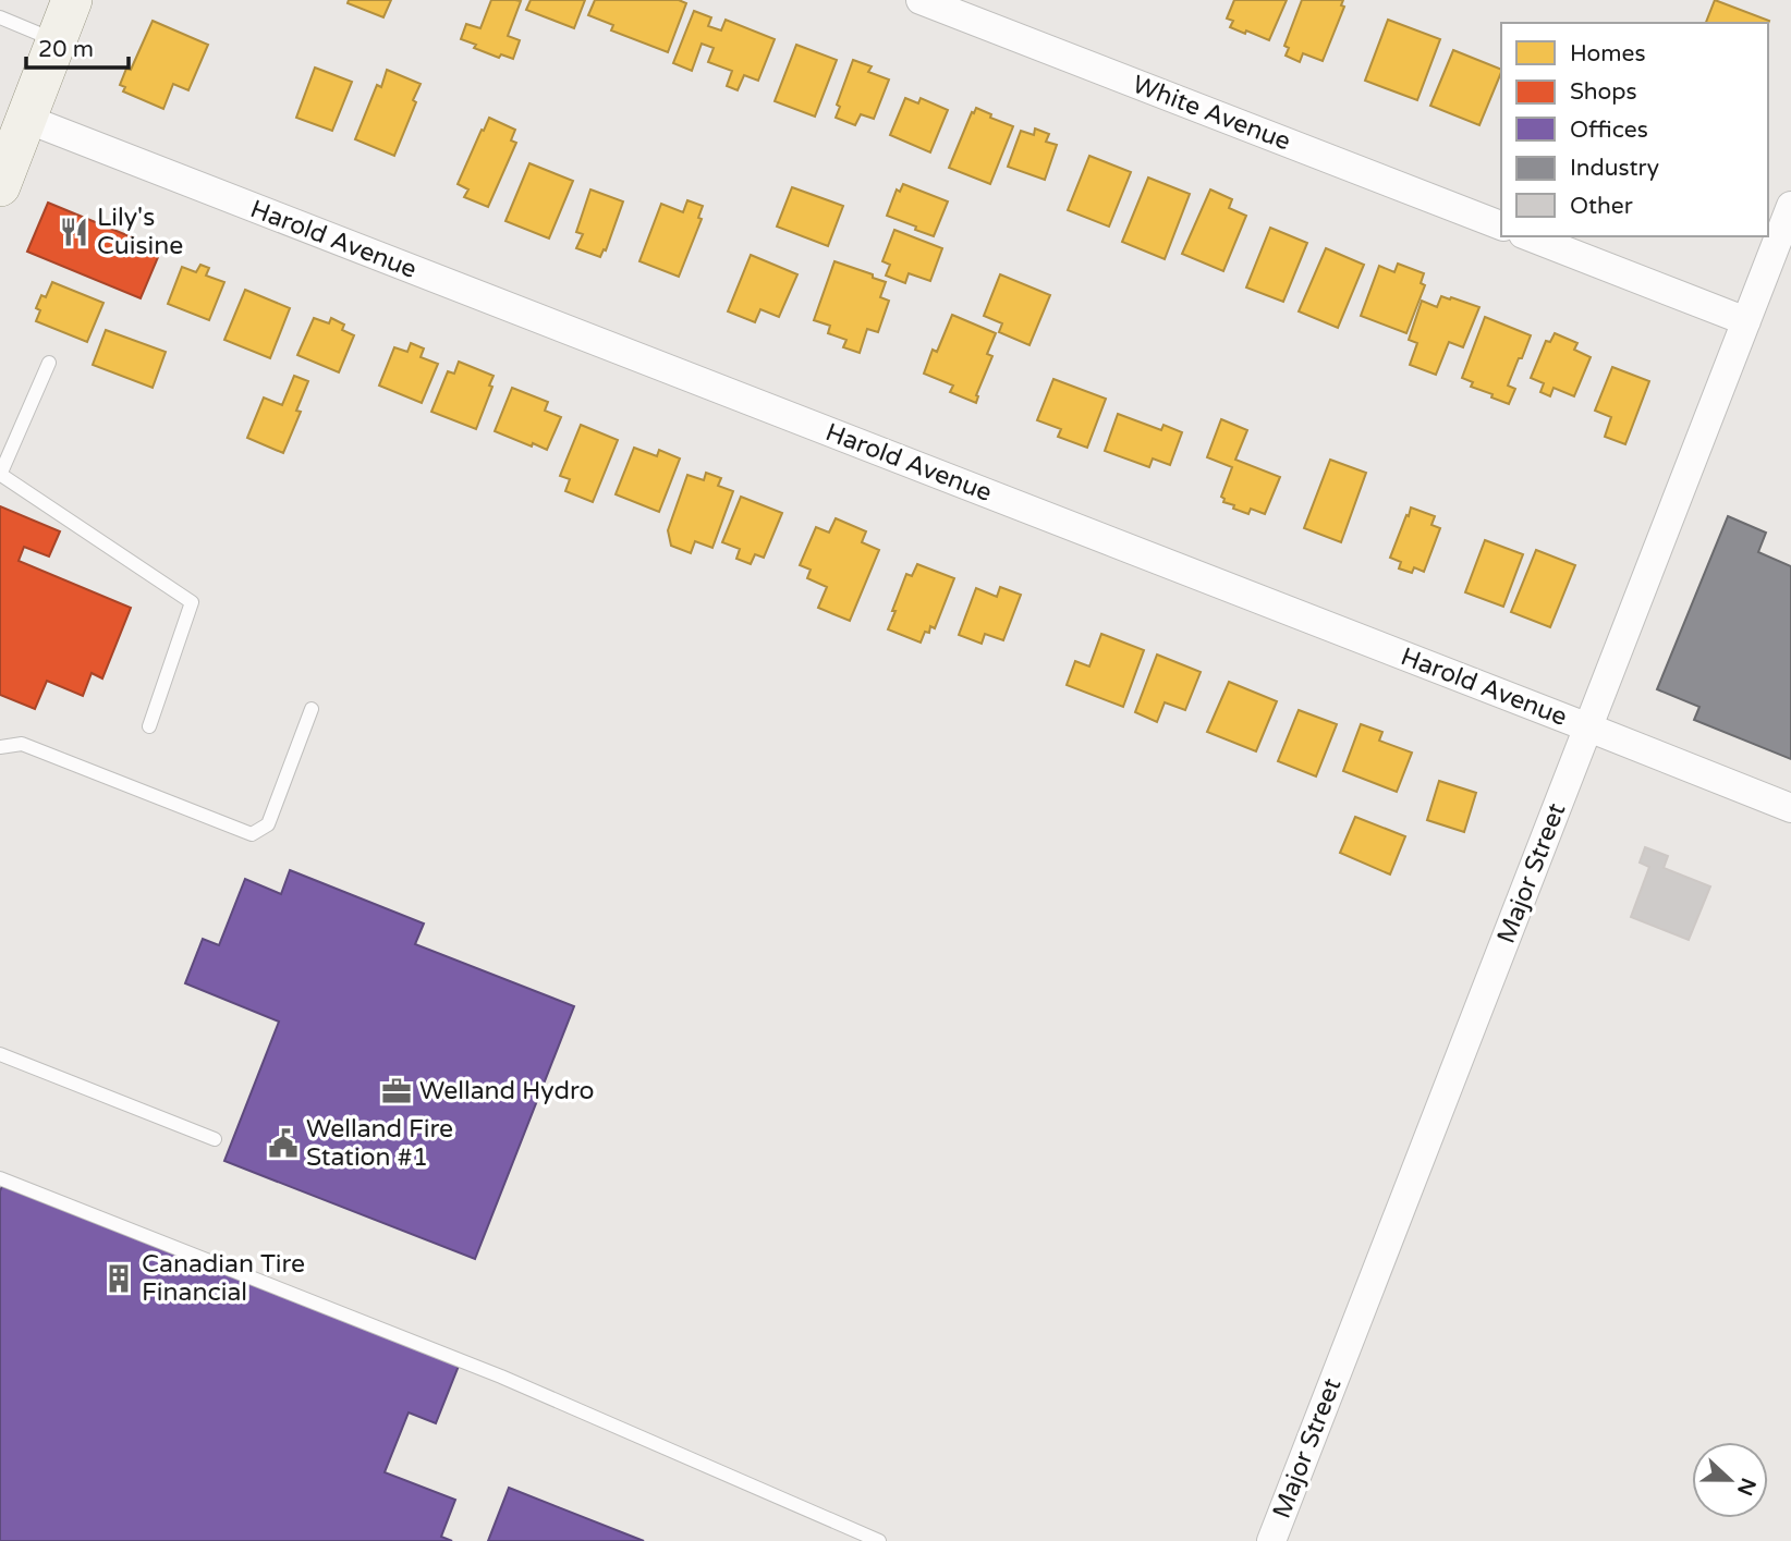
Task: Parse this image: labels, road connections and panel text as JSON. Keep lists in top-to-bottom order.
{
  "streets": {
    "street": ["White Avenue", "Harold Avenue", "Major Street"]
  },
  "crossings": [
    ["Harold Avenue", "Major Street"]
  ],
  "places": {
    "restaurant": ["Lily's Cuisine"],
    "office": ["Welland Hydro"],
    "public building": ["Welland Fire Station #1"],
    "building": ["Canadian Tire Financial"]
  },
  "legend": [
    "Homes",
    "Shops",
    "Offices",
    "Industry",
    "Other"
  ],
  "scale_bar": "20 m",
  "north": "right"
}
